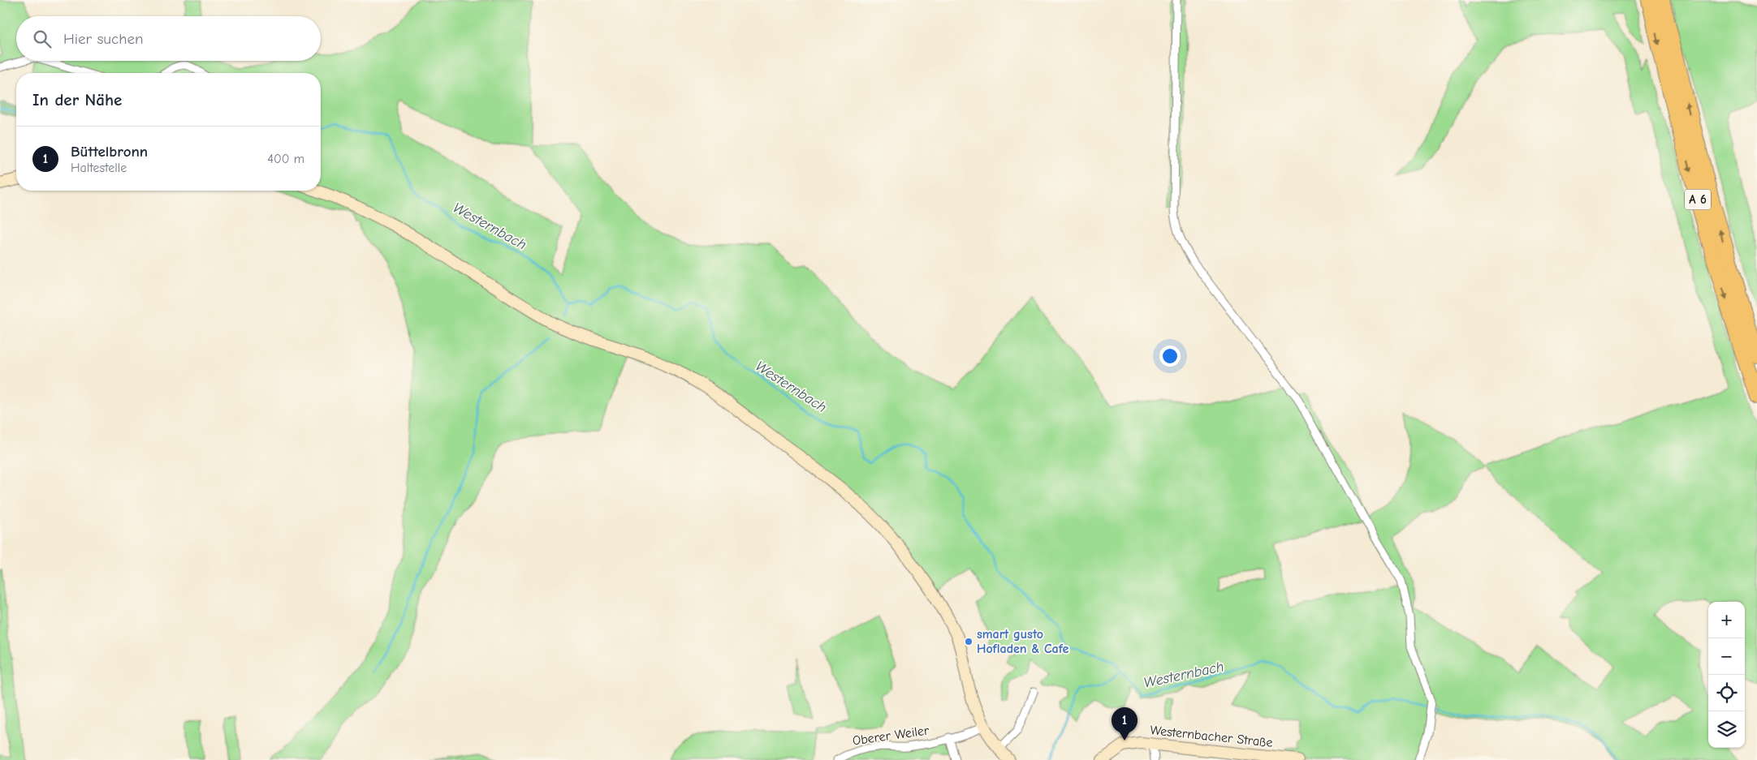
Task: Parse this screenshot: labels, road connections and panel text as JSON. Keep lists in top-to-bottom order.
{
  "streets": {
    "highway": ["A 6"],
    "street": ["Oberer Weiler", "Westernbacher Straße"]
  },
  "water": ["Westernbach"],
  "places": ["smart gusto Hofladen & Cafe"],
  "page": {
    "search": "Hier suchen",
    "heading": "In der Nähe",
    "list": [
      {
        "mark": "1",
        "name": "Büttelbronn",
        "note": "Haltestelle",
        "value": "400 m"
      }
    ],
    "map_buttons": ["+", "−"],
    "pins": "1"
  }
}
